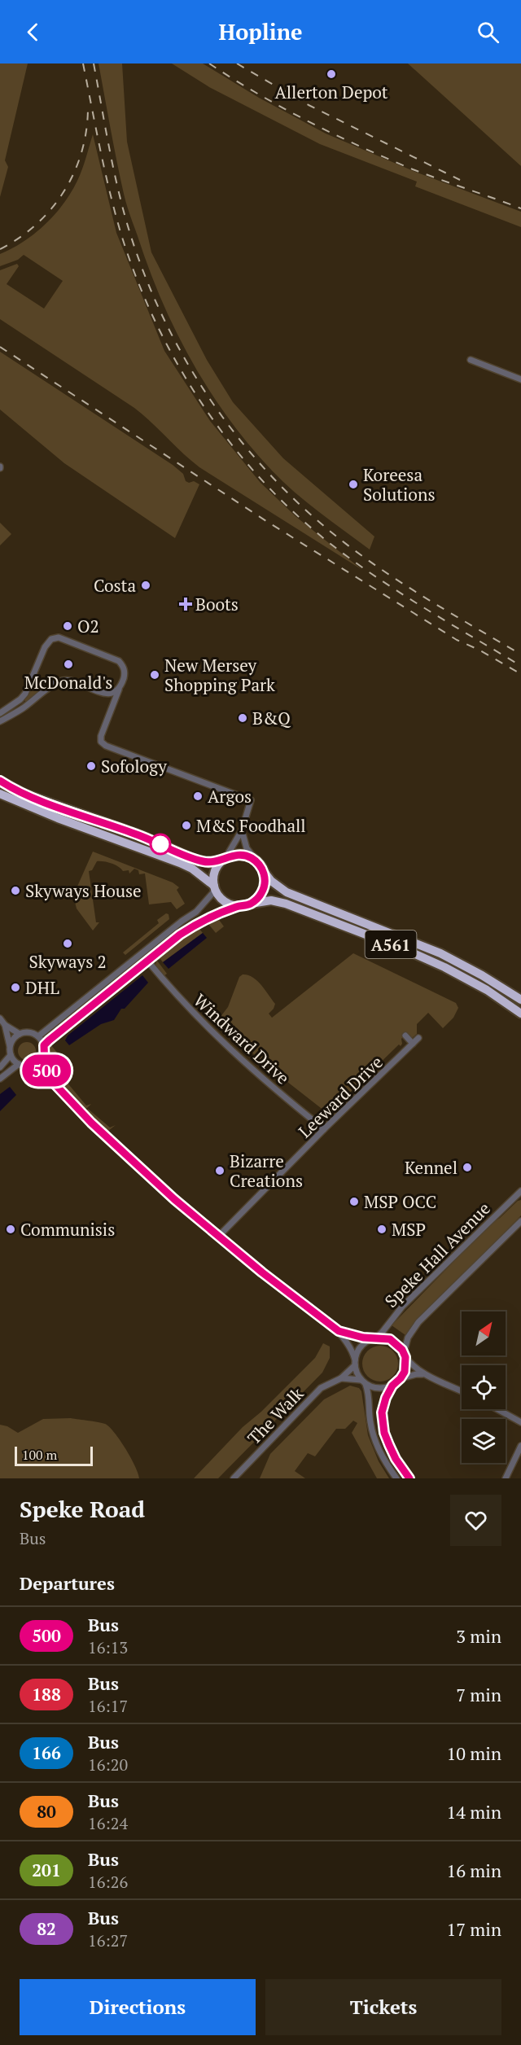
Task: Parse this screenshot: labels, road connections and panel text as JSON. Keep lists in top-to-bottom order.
{
  "streets": {
    "highway": ["A561"],
    "street": [
      "Windward Drive",
      "Leeward Drive",
      "Speke Hall Avenue",
      "The Walk"
    ]
  },
  "crossings": [
    ["Windward Drive", "Leeward Drive"],
    ["Speke Hall Avenue", "The Walk"]
  ],
  "places": {
    "other": [
      "Allerton Depot",
      "Koreesa Solutions",
      "Costa",
      "O2",
      "McDonald's",
      "New Mersey Shopping Park",
      "B&Q",
      "Sofology",
      "Argos",
      "M&S Foodhall",
      "Skyways House",
      "Skyways 2",
      "DHL",
      "Kennel",
      "Bizarre Creations",
      "MSP OCC",
      "Communisis",
      "MSP"
    ],
    "health": ["Boots"]
  },
  "lines": ["bus line 500"],
  "scale_bar": "100 m",
  "north": "top right",
  "page": {
    "header": "Hopline",
    "on_map": "500",
    "scale": "100 m",
    "heading": [
      ["Speke Road", "Bus"],
      "Departures"
    ],
    "list": [
      {
        "mark": "500",
        "name": "Bus",
        "note": "16:13",
        "value": "3 min"
      },
      {
        "mark": "188",
        "name": "Bus",
        "note": "16:17",
        "value": "7 min"
      },
      {
        "mark": "166",
        "name": "Bus",
        "note": "16:20",
        "value": "10 min"
      },
      {
        "mark": "80",
        "name": "Bus",
        "note": "16:24",
        "value": "14 min"
      },
      {
        "mark": "201",
        "name": "Bus",
        "note": "16:26",
        "value": "16 min"
      },
      {
        "mark": "82",
        "name": "Bus",
        "note": "16:27",
        "value": "17 min"
      }
    ],
    "buttons": ["Directions", "Tickets"]
  }
}
